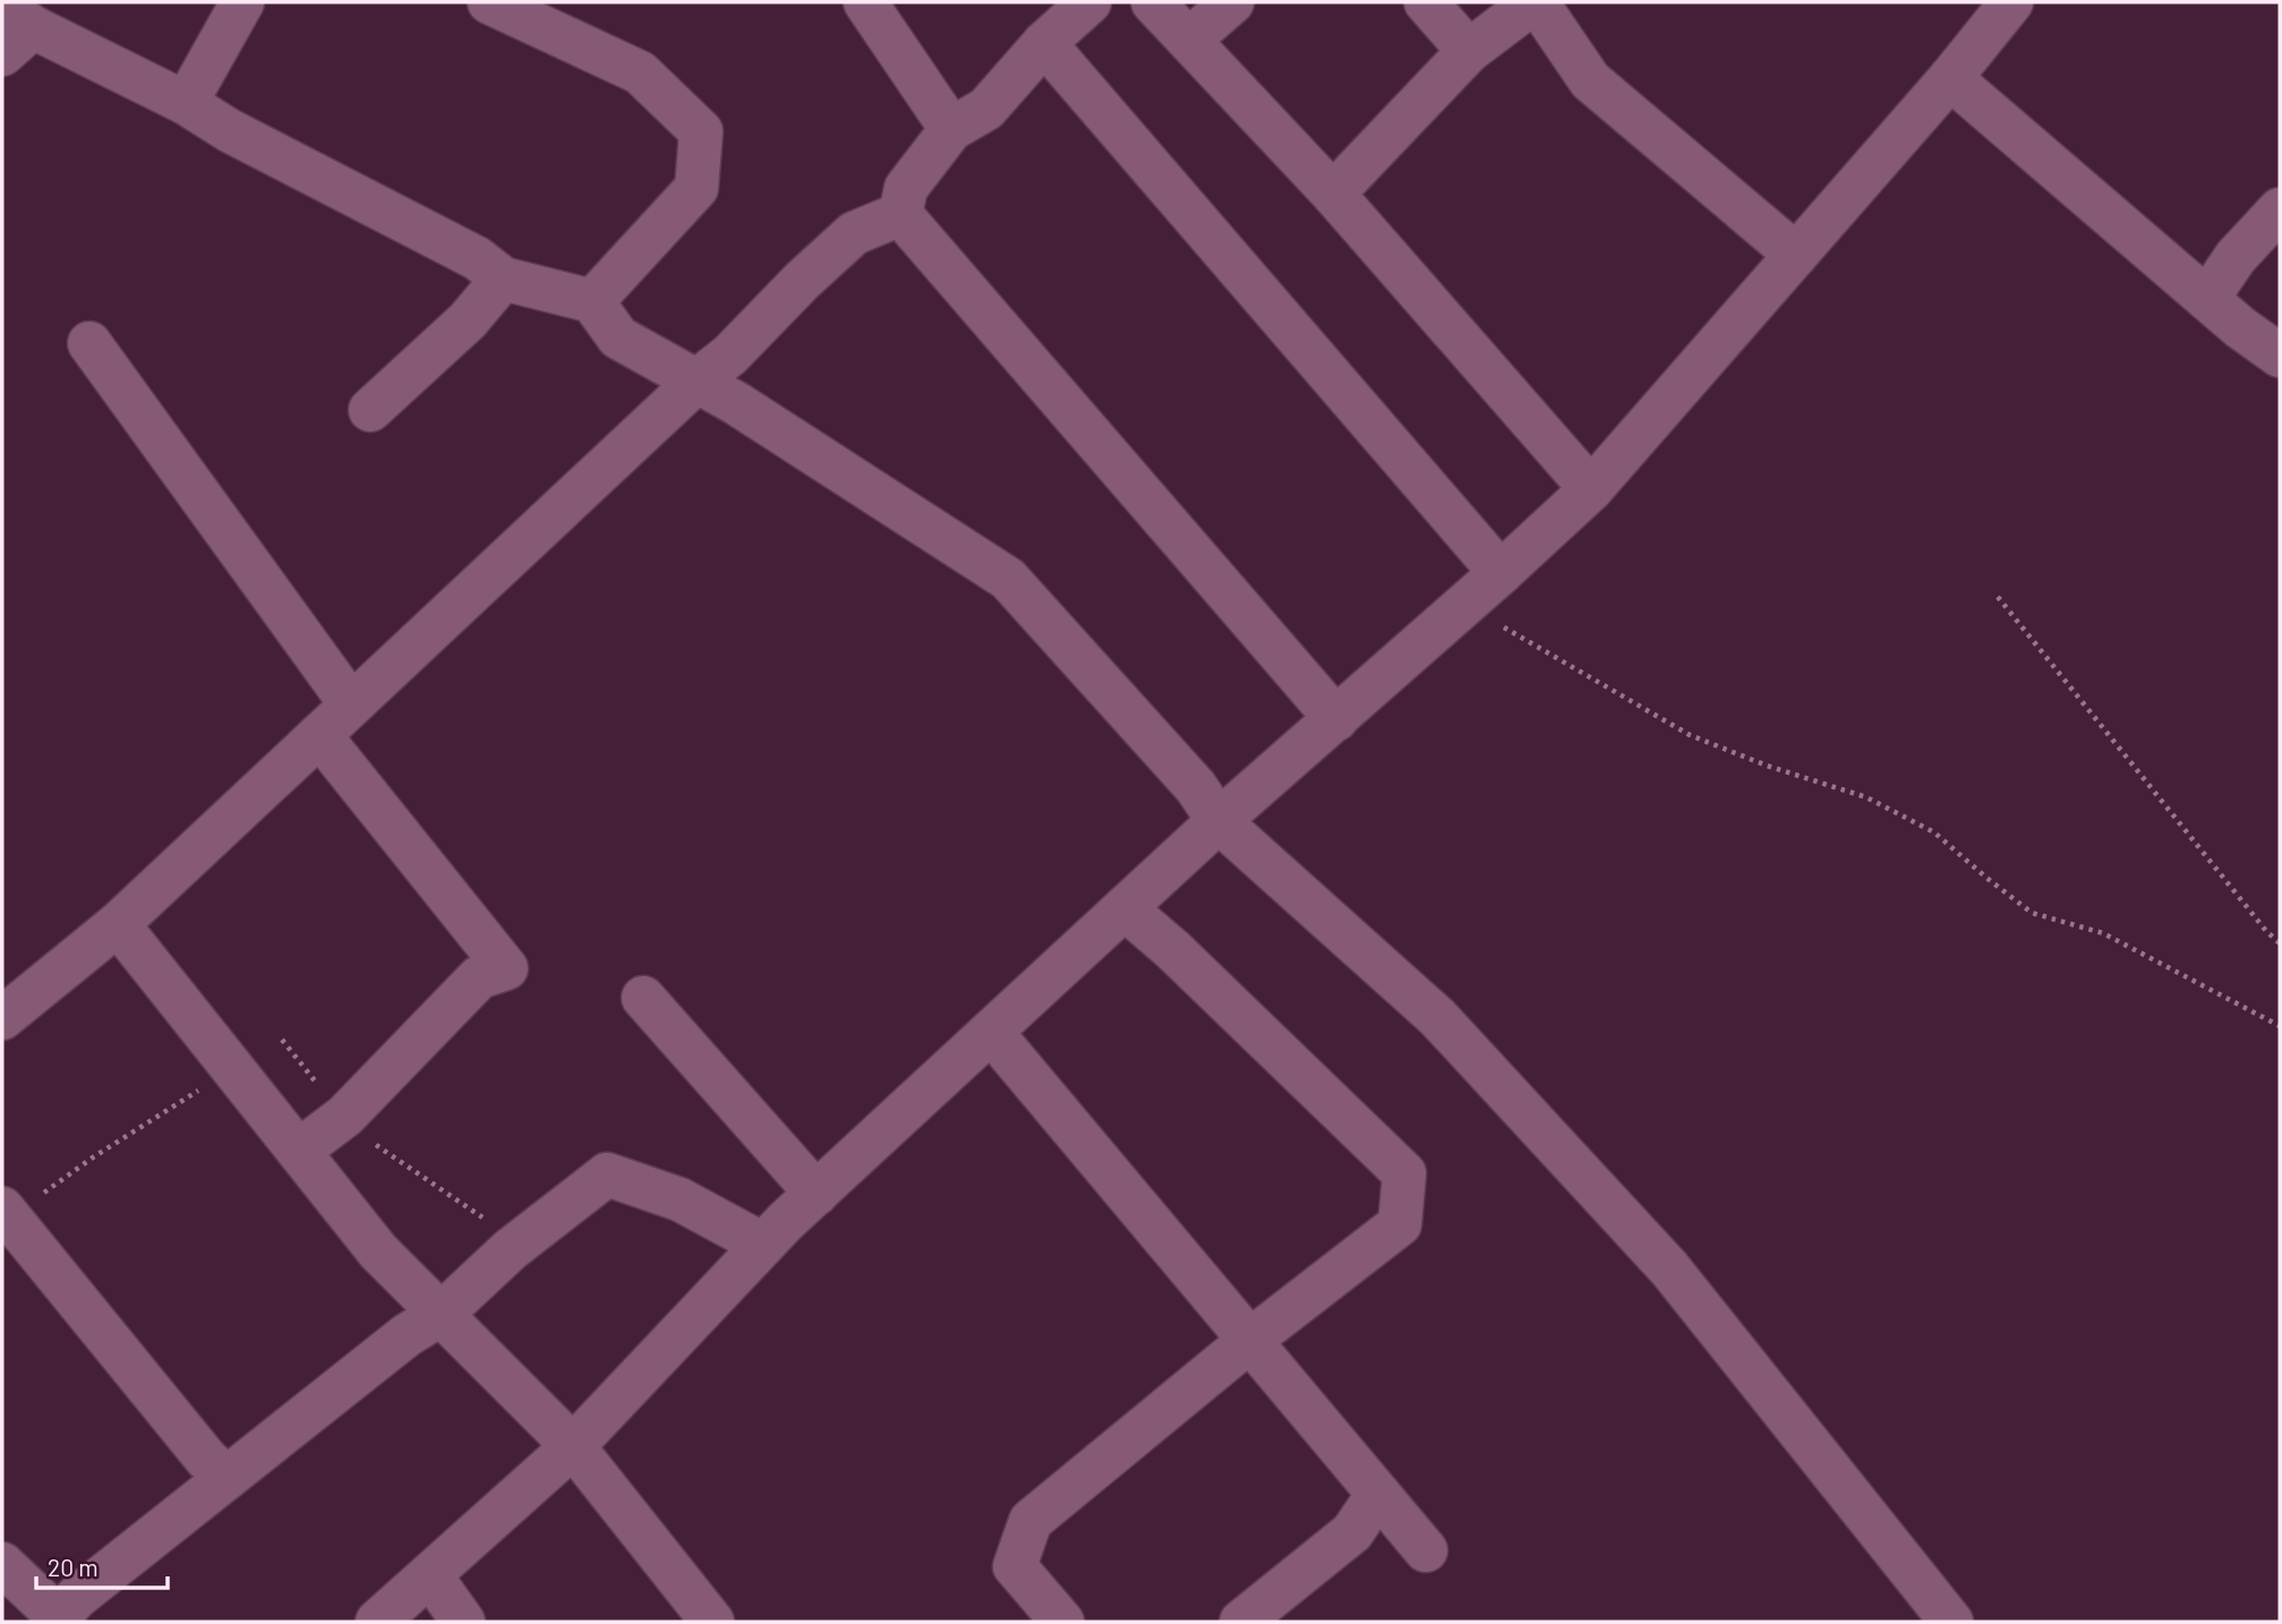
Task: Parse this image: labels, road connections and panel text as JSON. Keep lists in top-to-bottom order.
{
  "scale_bar": "20 m"
}
